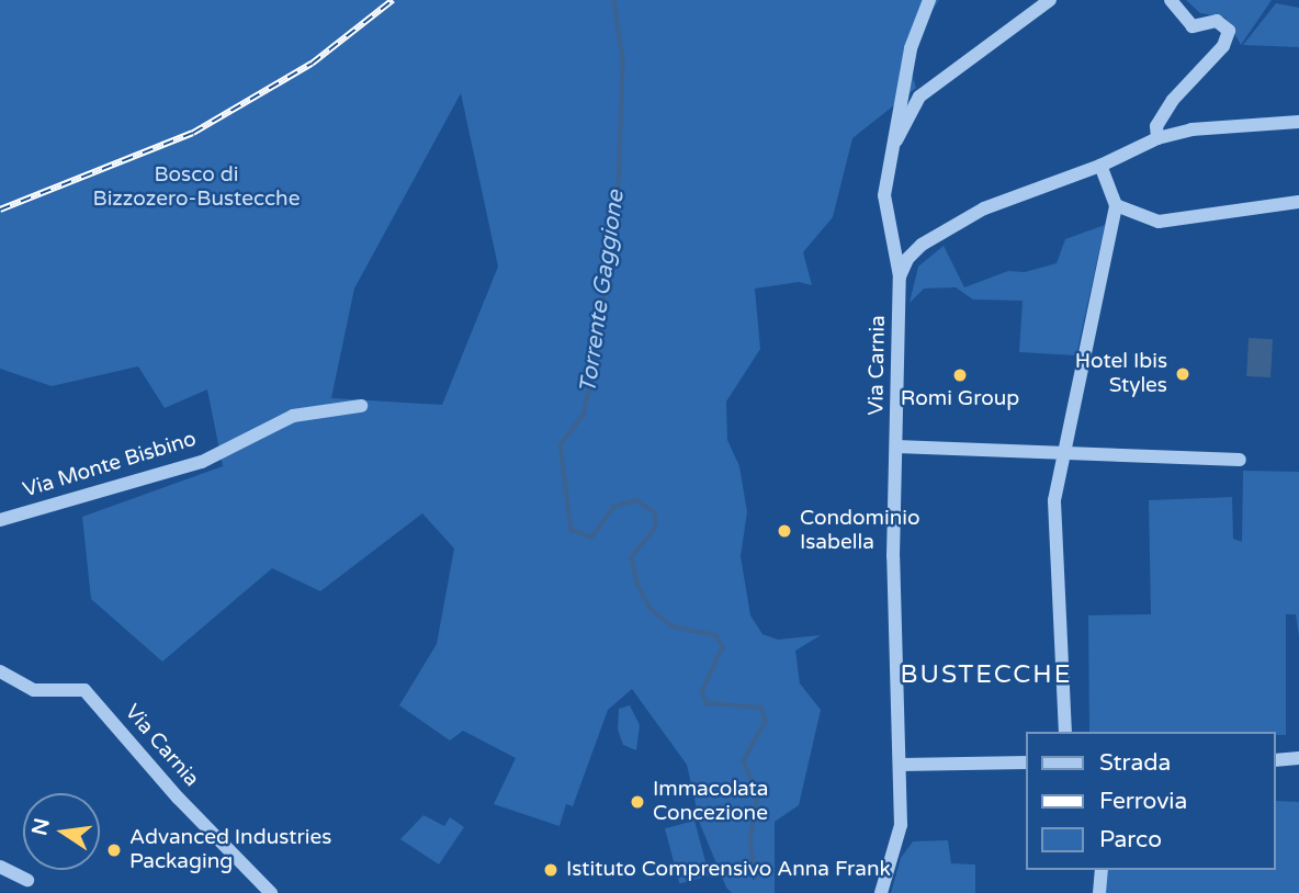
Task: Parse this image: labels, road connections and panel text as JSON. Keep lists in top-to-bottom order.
{
  "streets": {
    "street": ["Via Carnia", "Via Monte Bisbino"]
  },
  "districts": ["BUSTECCHE"],
  "water": ["Torrente Gaggione"],
  "parks": ["Bosco di Bizzozero-Bustecche"],
  "places": [
    "Hotel Ibis Styles",
    "Romi Group",
    "Condominio Isabella",
    "Immacolata Concezione",
    "Advanced Industries Packaging",
    "Istituto Comprensivo Anna Frank"
  ],
  "legend": ["Strada", "Ferrovia", "Parco"],
  "north": "left"
}
